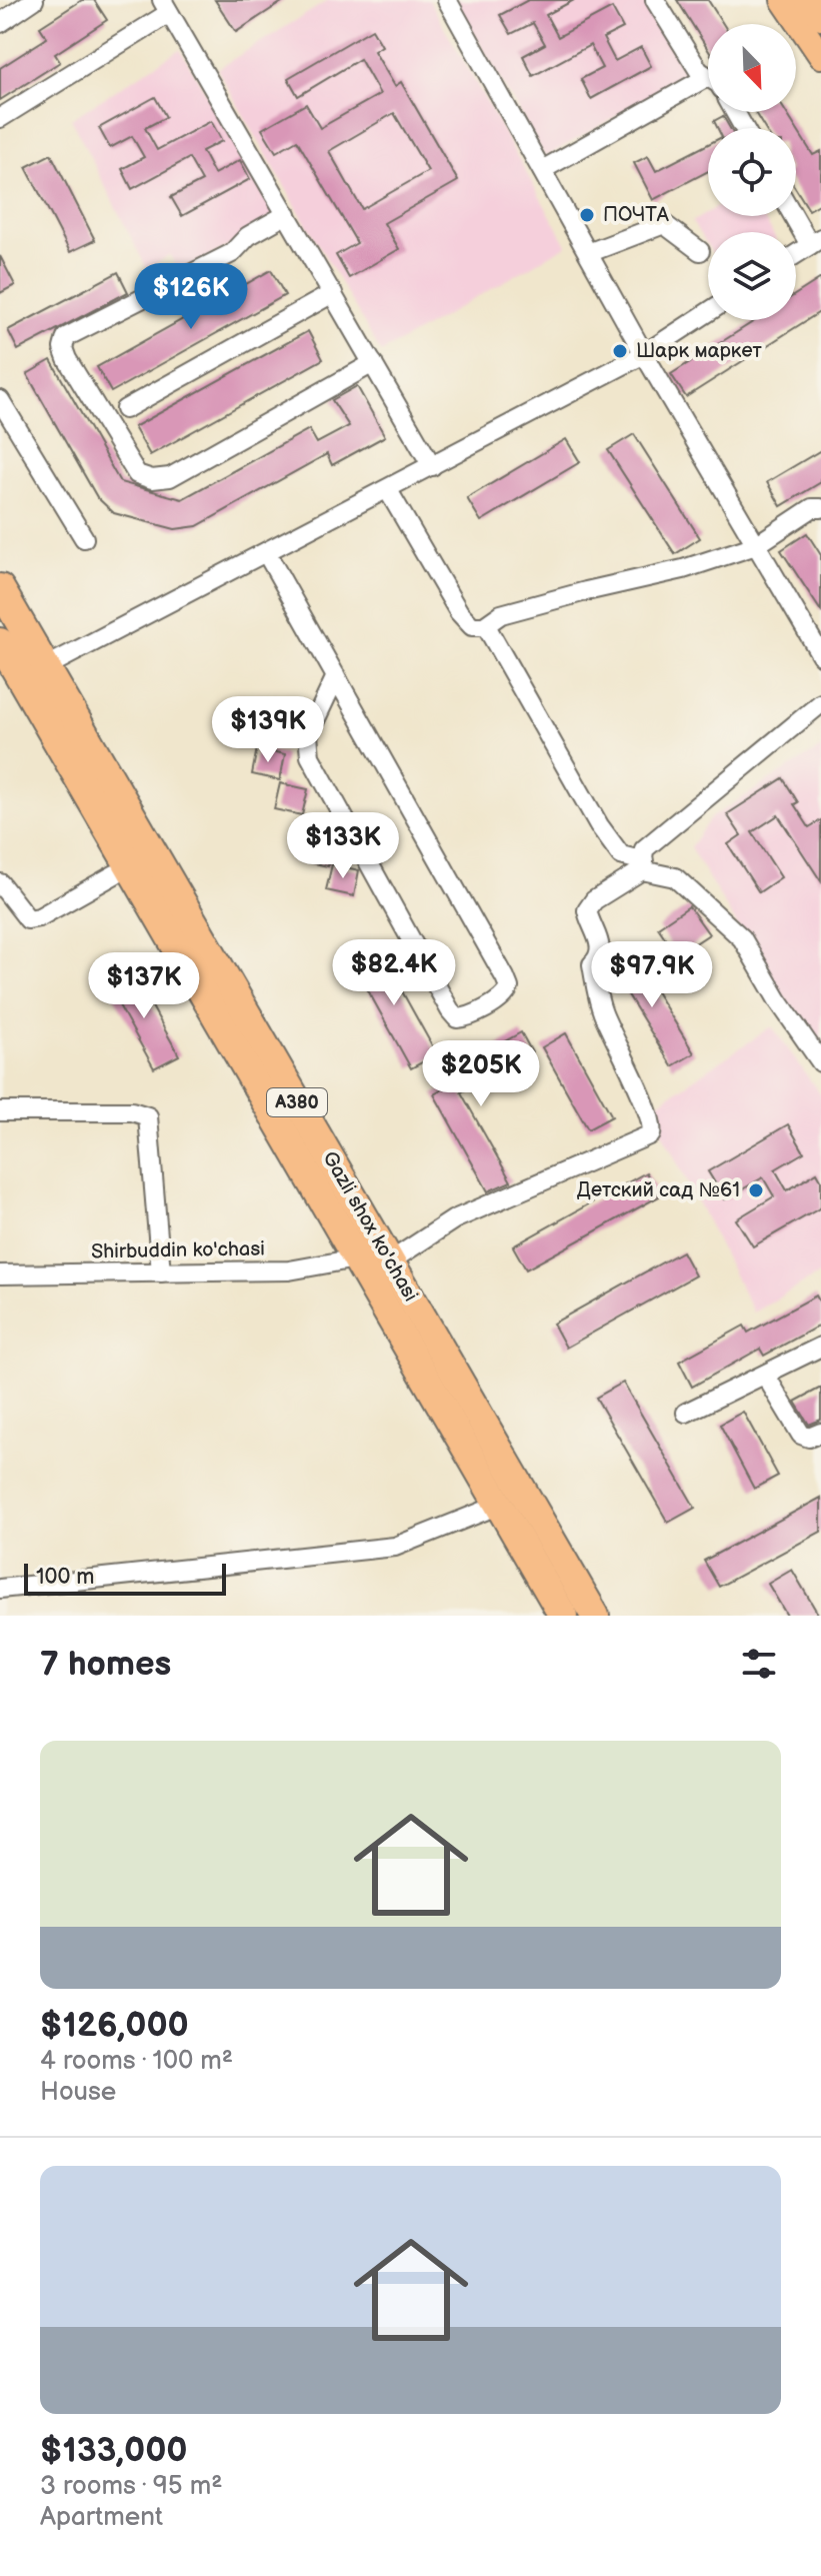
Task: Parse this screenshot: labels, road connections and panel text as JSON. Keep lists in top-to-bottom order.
{
  "streets": {
    "highway": ["A380", "Gazli shox ko'chasi"],
    "street": ["Shirbuddin ko'chasi"]
  },
  "crossings": [
    ["Gazli shox ko'chasi", "Shirbuddin ko'chasi"]
  ],
  "places": ["ПОЧТА", "Шарк маркет", "Детский сад №61"],
  "scale_bar": "100 m",
  "north": "bottom right",
  "page": {
    "price": [
      "$126K",
      "$139K",
      "$133K",
      "$82.4K",
      "$97.9K",
      "$137K",
      "$205K"
    ],
    "scale": "100 m",
    "heading": "7 homes",
    "list": [
      {
        "name": "$126,000",
        "note": "4 rooms · 100 m² · House"
      },
      {
        "name": "$133,000",
        "note": "3 rooms · 95 m² · Apartment"
      }
    ]
  }
}
